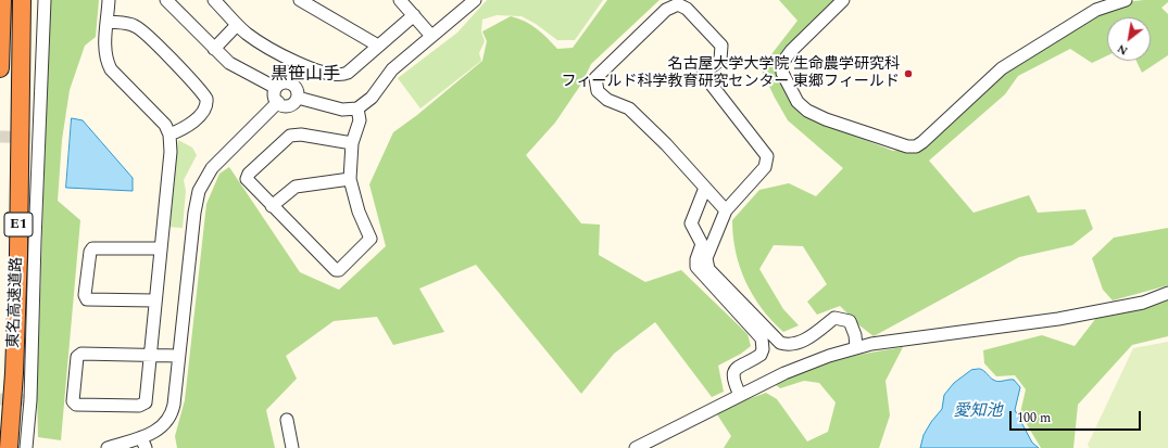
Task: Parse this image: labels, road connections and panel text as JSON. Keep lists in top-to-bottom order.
{
  "streets": {
    "highway": ["E1", "東名高速道路"]
  },
  "districts": ["黒笹山手"],
  "water": ["愛知池"],
  "places": ["名古屋大学大学院 生命農学研究科 フィールド科学教育研究センター 東郷フィールド"],
  "scale_bar": "100 m",
  "north": "bottom left"
}
